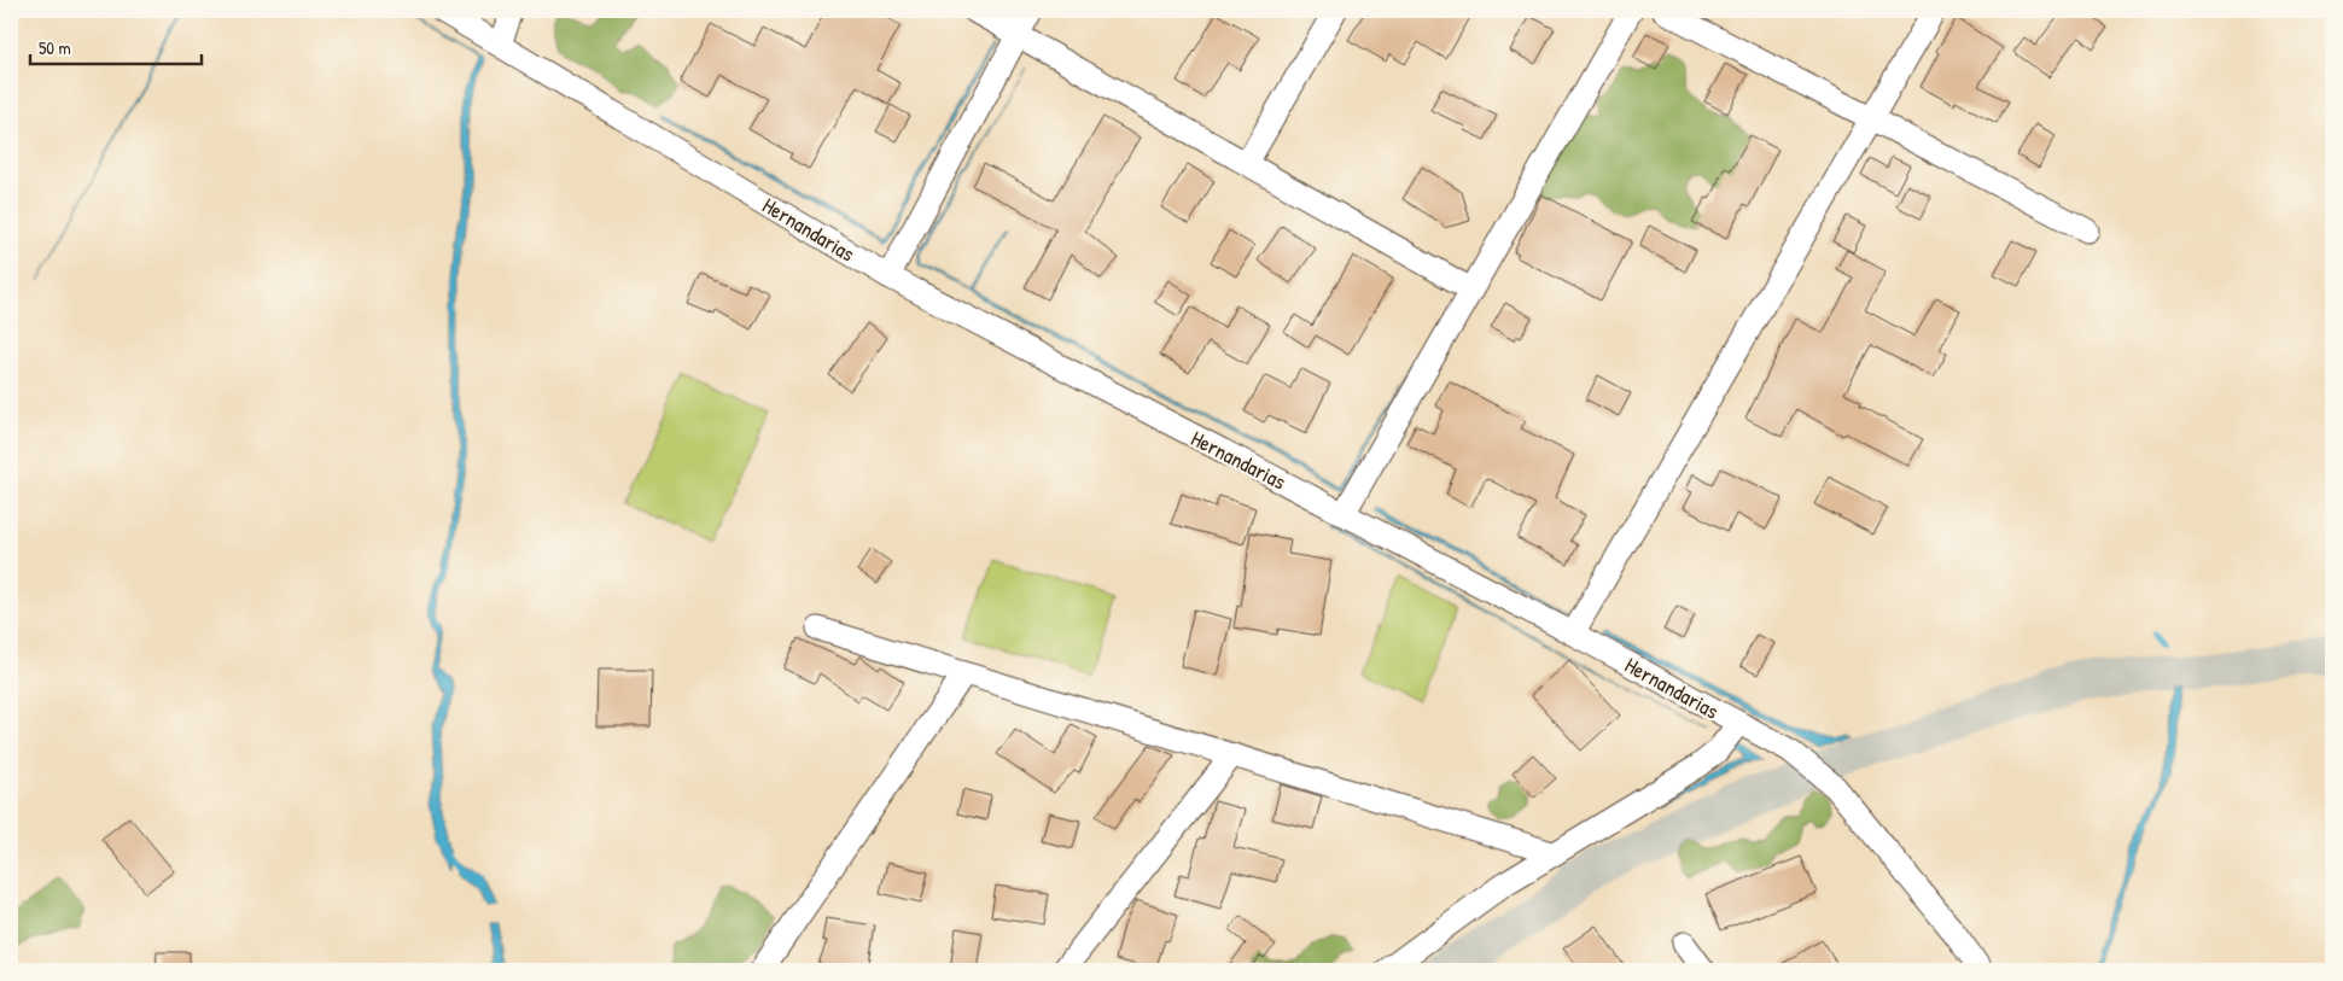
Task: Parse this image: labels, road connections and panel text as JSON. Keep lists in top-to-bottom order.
{
  "streets": {
    "street": ["Hernandarias"]
  },
  "scale_bar": "50 m"
}
